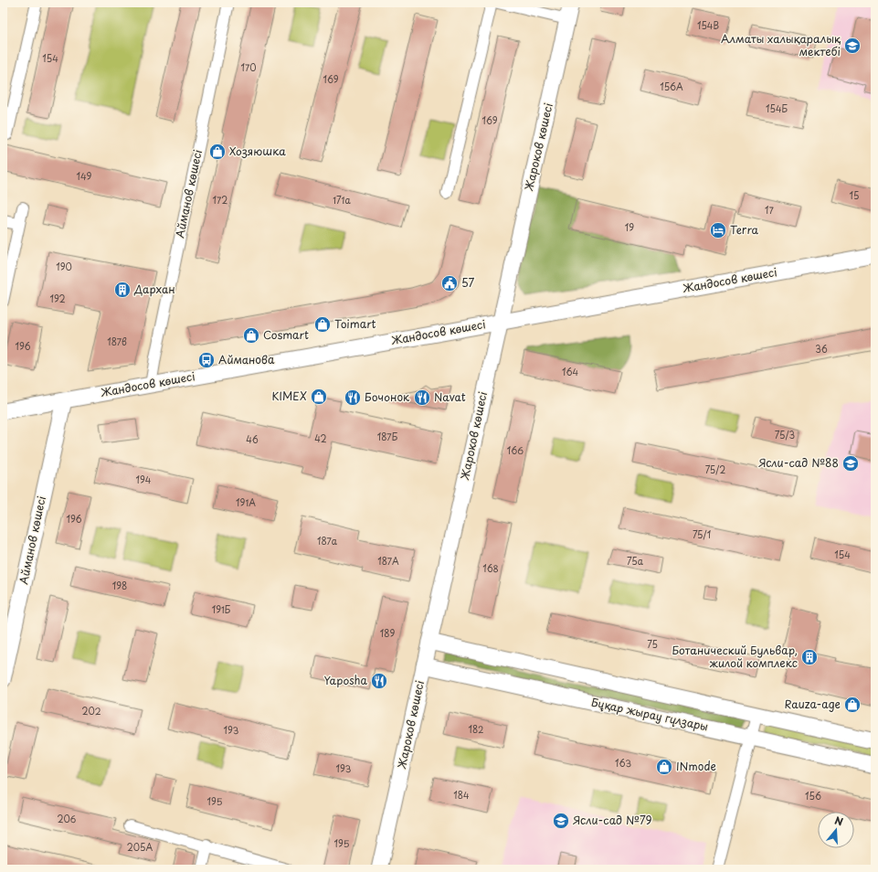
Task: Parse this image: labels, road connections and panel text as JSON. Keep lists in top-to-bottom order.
{
  "streets": {
    "main road": [
      "Жароков көшесі",
      "Айманов көшесі",
      "Жандосов көшесі",
      "Бұқар жырау гүлзары"
    ]
  },
  "crossings": [
    ["Жароков көшесі", "Жандосов көшесі"],
    ["Жароков көшесі", "Бұқар жырау гүлзары"],
    ["Айманов көшесі", "Жандосов көшесі"]
  ],
  "places": {
    "school or university": ["Алматы халықаралық мектебі", "Ясли-сад №88", "Ясли-сад №79"],
    "shop": [
      "Хозяюшка",
      "Toimart",
      "Cosmart",
      "KIMEX",
      "Rauza-age",
      "INmode"
    ],
    "hotel": ["Terra"],
    "public building": ["57"],
    "building": ["Дархан", "Ботанический Бульвар, жилой комплекс"],
    "bus stop": ["Айманова"],
    "restaurant": ["Бочонок", "Navat", "Yaposha"]
  },
  "house_numbers": [
    "154В",
    "154",
    "170",
    "169",
    "156А",
    "154Б",
    "169",
    "149",
    "15",
    "172",
    "171a",
    "17",
    "19",
    "190",
    "192",
    "187в",
    "196",
    "36",
    "164",
    "75/3",
    "187Б",
    "42",
    "46",
    "166",
    "75/2",
    "194",
    "191А",
    "196",
    "75/1",
    "187а",
    "154",
    "187А",
    "75а",
    "168",
    "198",
    "191Б",
    "189",
    "75",
    "202",
    "182",
    "193",
    "163",
    "193",
    "184",
    "156",
    "195",
    "206",
    "195",
    "205А"
  ],
  "north": "top"
}
